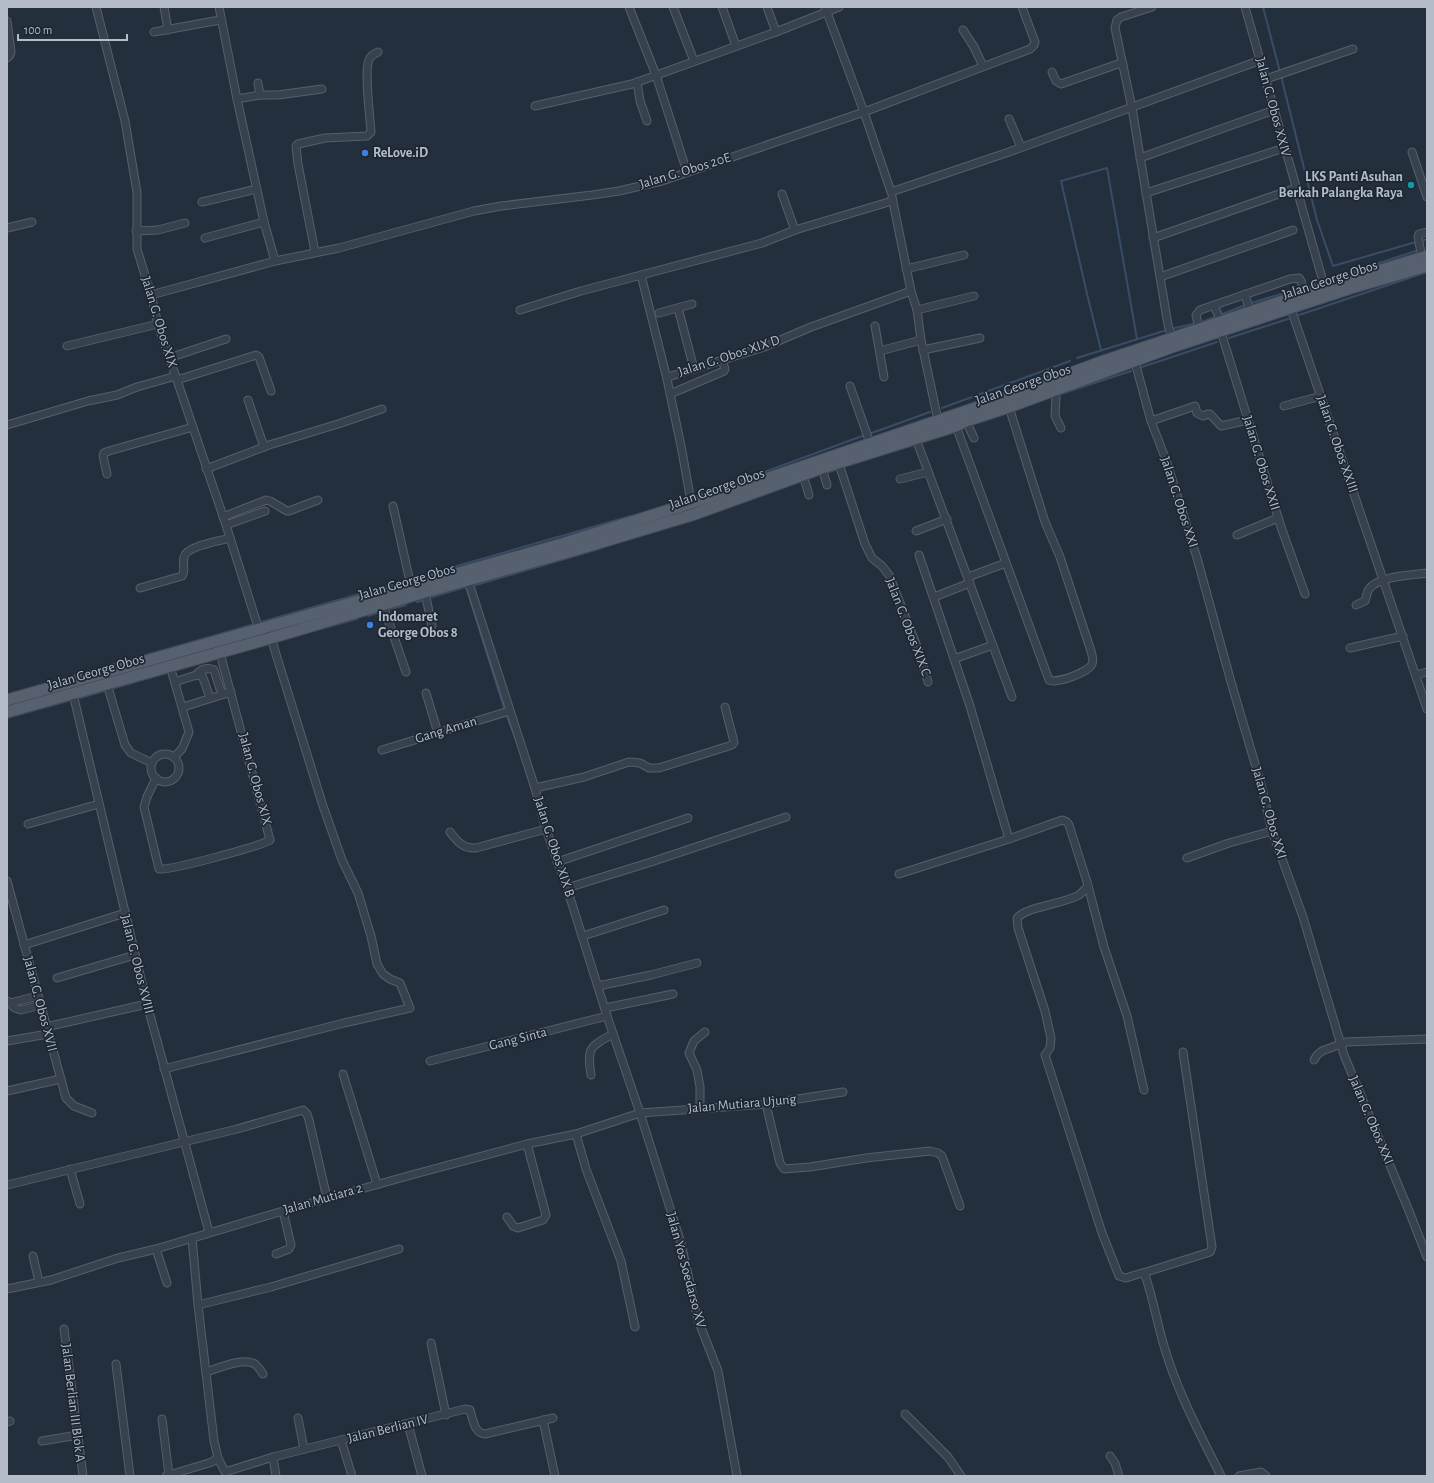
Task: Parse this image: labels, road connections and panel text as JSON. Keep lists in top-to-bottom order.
{
  "streets": {
    "main road": ["Jalan George Obos"],
    "street": [
      "Jalan G. Obos XXIV",
      "Jalan G. Obos 20E",
      "Jalan G. Obos XIX",
      "Jalan G. Obos XIX D",
      "Jalan G. Obos XXIII",
      "Jalan G. Obos XXII",
      "Jalan G. Obos XXI",
      "Jalan G. Obos XIX C",
      "Gang Aman",
      "Jalan G. Obos XIX B",
      "Jalan G. Obos XVIII",
      "Jalan G. Obos XVII",
      "Gang Sinta",
      "Jalan Mutiara Ujung",
      "Jalan Mutiara 2",
      "Jalan Yos Soedarso XV",
      "Jalan Berlian III Blok A",
      "Jalan Berlian IV"
    ]
  },
  "crossings": [
    ["Jalan G. Obos XXIV", "Jalan George Obos"],
    ["Jalan G. Obos 20E", "Jalan G. Obos XIX"],
    ["Jalan George Obos", "Jalan G. Obos XIX"],
    ["Jalan George Obos", "Jalan G. Obos XIX D"],
    ["Jalan George Obos", "Jalan G. Obos XXIII"],
    ["Jalan George Obos", "Jalan G. Obos XXII"],
    ["Jalan George Obos", "Jalan G. Obos XXI"],
    ["Jalan George Obos", "Jalan G. Obos XIX C"],
    ["Jalan George Obos", "Jalan G. Obos XIX B"],
    ["Jalan George Obos", "Jalan G. Obos XVIII"],
    ["Gang Aman", "Jalan G. Obos XIX B"],
    ["Jalan G. Obos XIX B", "Gang Sinta"],
    ["Jalan G. Obos XIX B", "Jalan Mutiara Ujung"],
    ["Jalan G. Obos XIX B", "Jalan Mutiara 2"],
    ["Jalan G. Obos XIX B", "Jalan Yos Soedarso XV"],
    ["Jalan G. Obos XVIII", "Jalan Mutiara 2"],
    ["Jalan Mutiara Ujung", "Jalan Mutiara 2"],
    ["Jalan Mutiara Ujung", "Jalan Yos Soedarso XV"],
    ["Jalan Mutiara 2", "Jalan Yos Soedarso XV"]
  ],
  "places": ["ReLove.iD", "LKS Panti Asuhan Berkah Palangka Raya", "Indomaret George Obos 8"],
  "scale_bar": "100 m"
}
